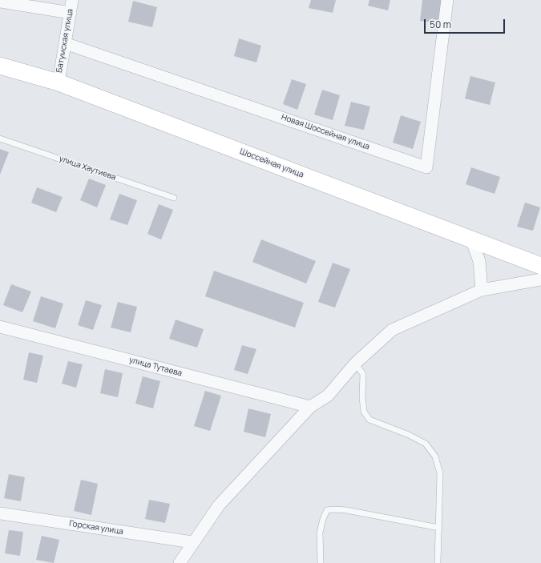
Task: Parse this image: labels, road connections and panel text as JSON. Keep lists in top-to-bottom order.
{
  "streets": {
    "main road": ["Шоссейная улица"],
    "street": [
      "Батумская улица",
      "Новая Шоссейная улица",
      "улица Тутаева",
      "Горская улица"
    ],
    "lane": ["улица Хаутиева"]
  },
  "crossings": [
    ["Батумская улица", "Новая Шоссейная улица"],
    ["Батумская улица", "Шоссейная улица"]
  ],
  "scale_bar": "50 m"
}
